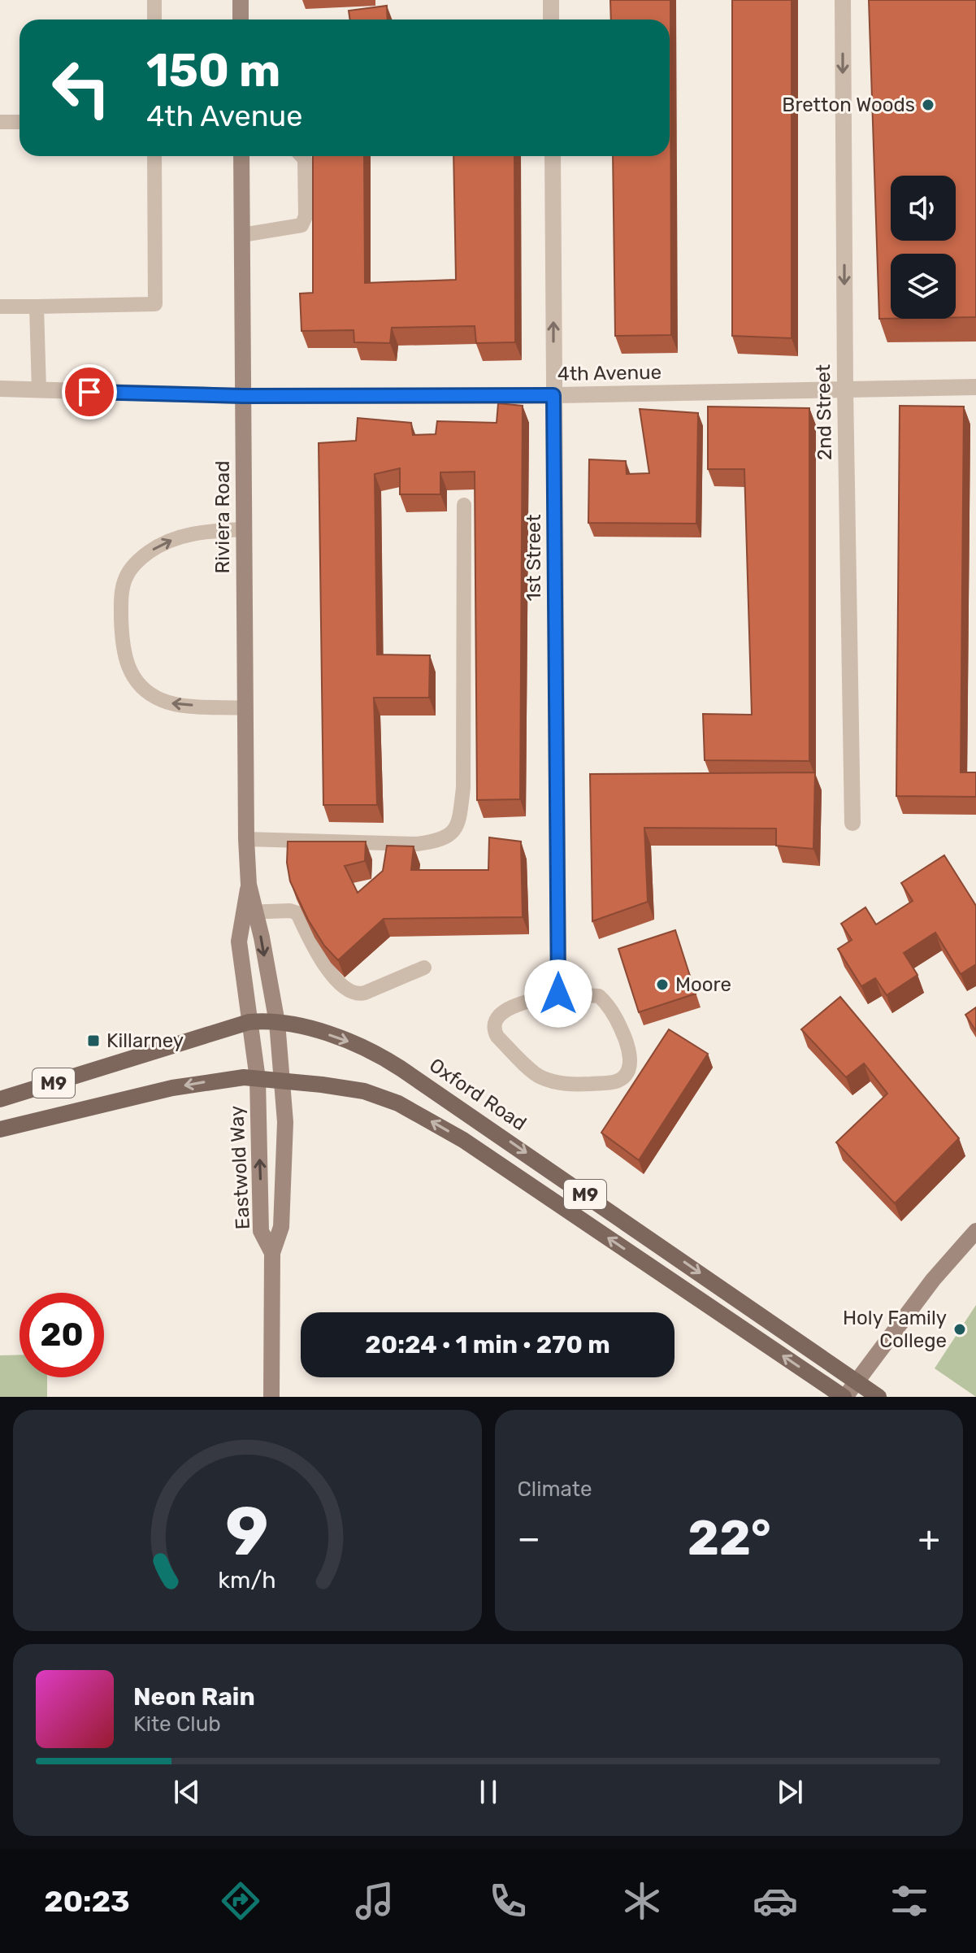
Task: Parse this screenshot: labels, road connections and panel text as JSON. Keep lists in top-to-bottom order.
{
  "streets": {
    "main road": [
      "Riviera Road",
      "M9",
      "Oxford Road",
      "Eastwold Way"
    ],
    "street": ["4th Avenue", "2nd Street", "1st Street"]
  },
  "crossings": [
    ["4th Avenue", "2nd Street"],
    ["4th Avenue", "Riviera Road"],
    ["4th Avenue", "1st Street"],
    ["Riviera Road", "M9"],
    ["Riviera Road", "Oxford Road"],
    ["Riviera Road", "Eastwold Way"],
    ["M9", "Eastwold Way"]
  ],
  "one_way": ["2nd Street"],
  "places": {
    "other": ["Bretton Woods", "Moore", "Holy Family College"],
    "transit": ["Killarney"]
  },
  "page": {
    "turn": ["150 m", "4th Avenue"],
    "limit": "20",
    "trip": "20:24 · 1 min · 270 m",
    "tile": "Climate",
    "heat": ["−", "22°", "+"],
    "song": ["Neon Rain", "Kite Club"],
    "tabs": "20:23",
    "gauge": ["9", "km/h"]
  }
}
